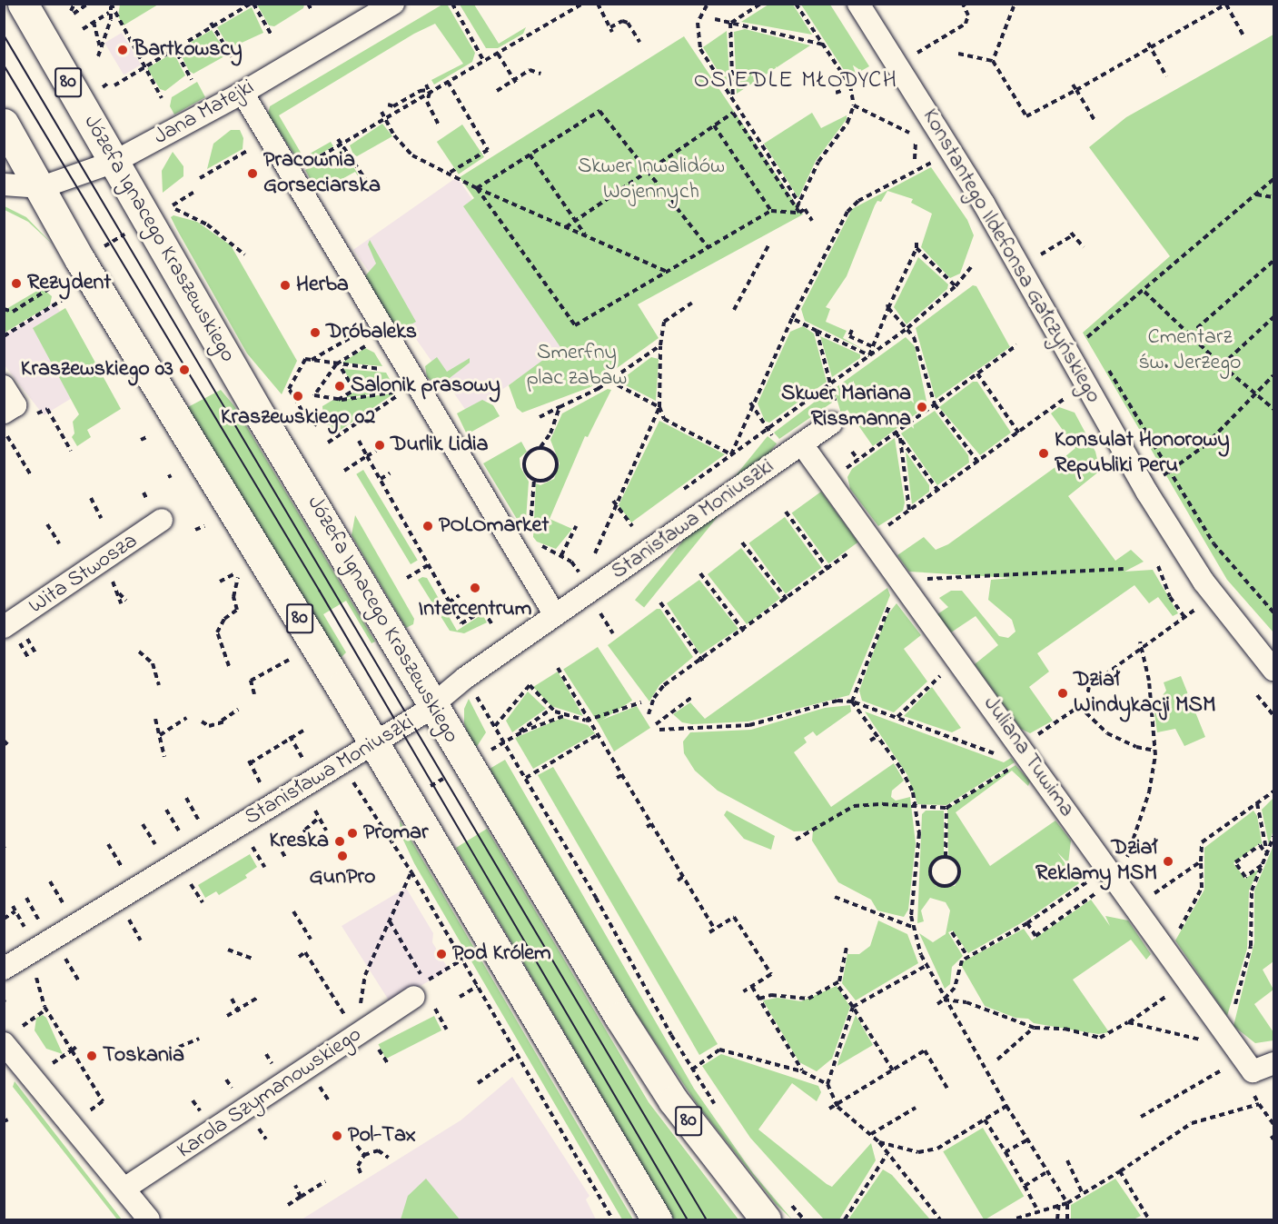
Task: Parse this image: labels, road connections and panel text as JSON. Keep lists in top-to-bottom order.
{
  "streets": {
    "main road": ["80", "Józefa Ignacego Kraszewskiego"],
    "street": [
      "Jana Matejki",
      "Konstantego Ildefonsa Gałczyńskiego",
      "Stanisława Moniuszki",
      "Wita Stwosza",
      "Juliana Tuwima",
      "Karola Szymanowskiego"
    ]
  },
  "crossings": [
    ["80", "Jana Matejki"],
    ["80", "Stanisława Moniuszki"],
    ["Jana Matejki", "Józefa Ignacego Kraszewskiego"],
    ["Józefa Ignacego Kraszewskiego", "Stanisława Moniuszki"],
    ["Stanisława Moniuszki", "Juliana Tuwima"]
  ],
  "districts": ["OSIEDLE MŁODYCH"],
  "parks": ["Skwer Inwalidów Wojennych", "Cmentarz św. Jerzego", "Smerfny plac zabaw"],
  "places": [
    "Bartkowscy",
    "Pracownia Gorseciarska",
    "Rezydent",
    "Herba",
    "Dróbaleks",
    "Kraszewskiego 03",
    "Salonik prasowy",
    "Kraszewskiego 02",
    "Skwer Mariana Rissmanna",
    "Durlik Lidia",
    "Konsulat Honorowy Republiki Peru",
    "POLOmarket",
    "Intercentrum",
    "Dział Windykacji MSM",
    "Promar",
    "Kreska",
    "GunPro",
    "Dział Reklamy MSM",
    "Pod Królem",
    "Toskania",
    "Pol-Tax"
  ]
}
